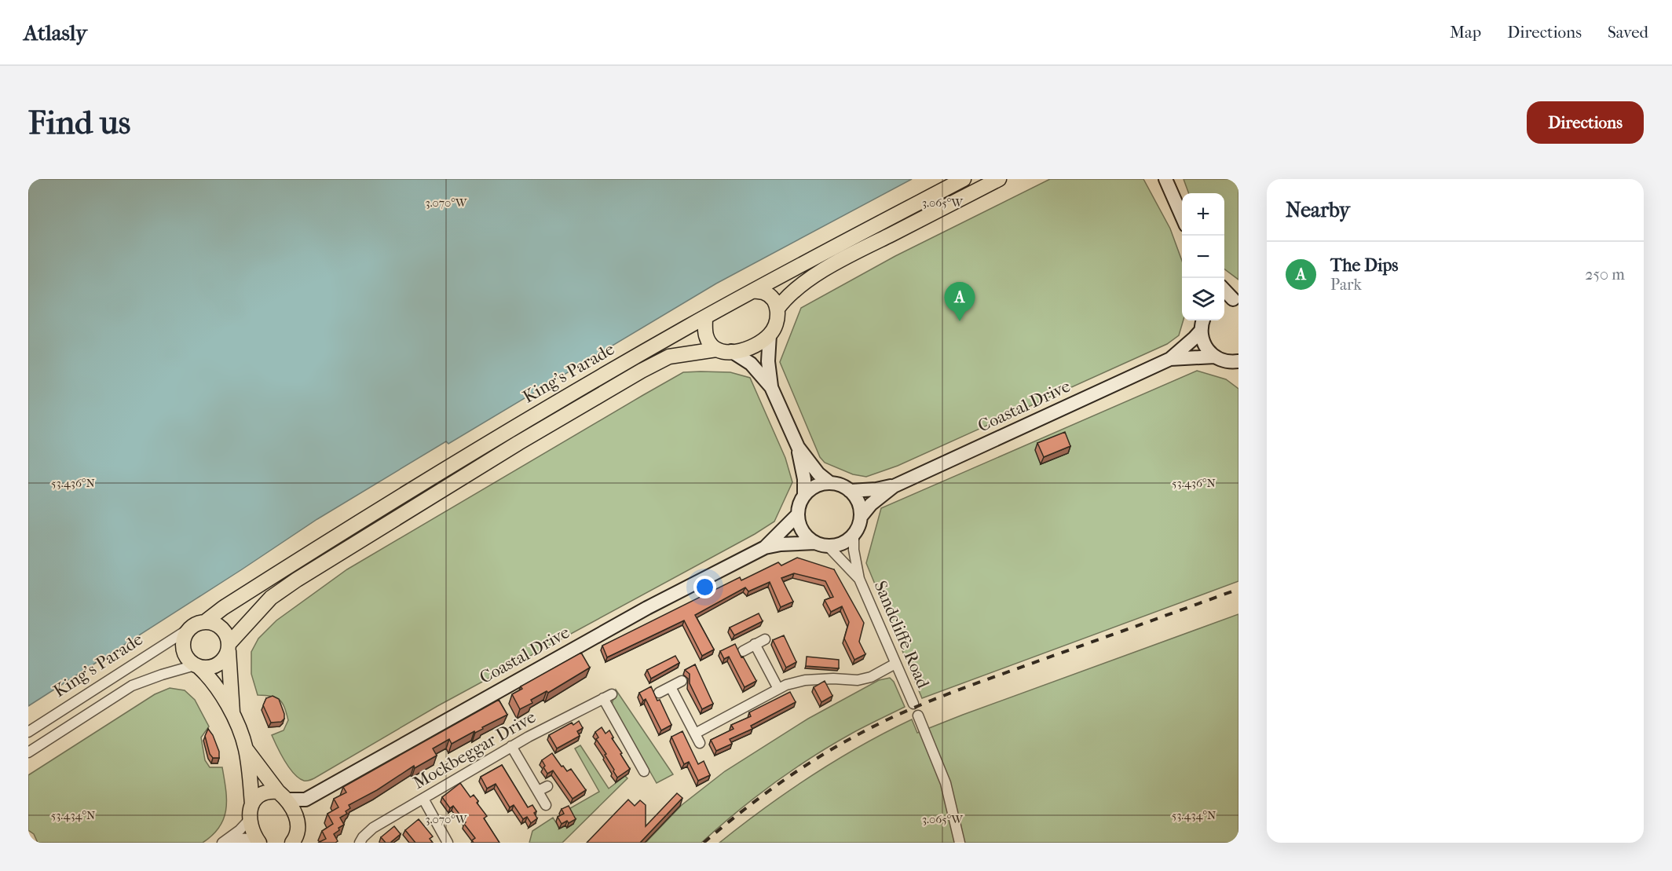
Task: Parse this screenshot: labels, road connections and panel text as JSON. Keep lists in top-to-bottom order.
{
  "streets": {
    "main road": ["King's Parade"],
    "street": ["Coastal Drive", "Sandcliffe Road", "Mockbeggar Drive"]
  },
  "crossings": [
    ["Coastal Drive", "Sandcliffe Road"]
  ],
  "page": {
    "header": "Atlasly",
    "nav": ["Map", "Directions", "Saved"],
    "buttons": "Directions",
    "title": "Find us",
    "heading": "Nearby",
    "map_buttons": ["+", "−"],
    "list": [
      {
        "mark": "A",
        "name": "The Dips",
        "note": "Park",
        "value": "250 m"
      }
    ],
    "pins": "A"
  },
  "coordinates": [
    "3.070°W",
    "3.065°W",
    "53.436°N",
    "53.434°N"
  ]
}
